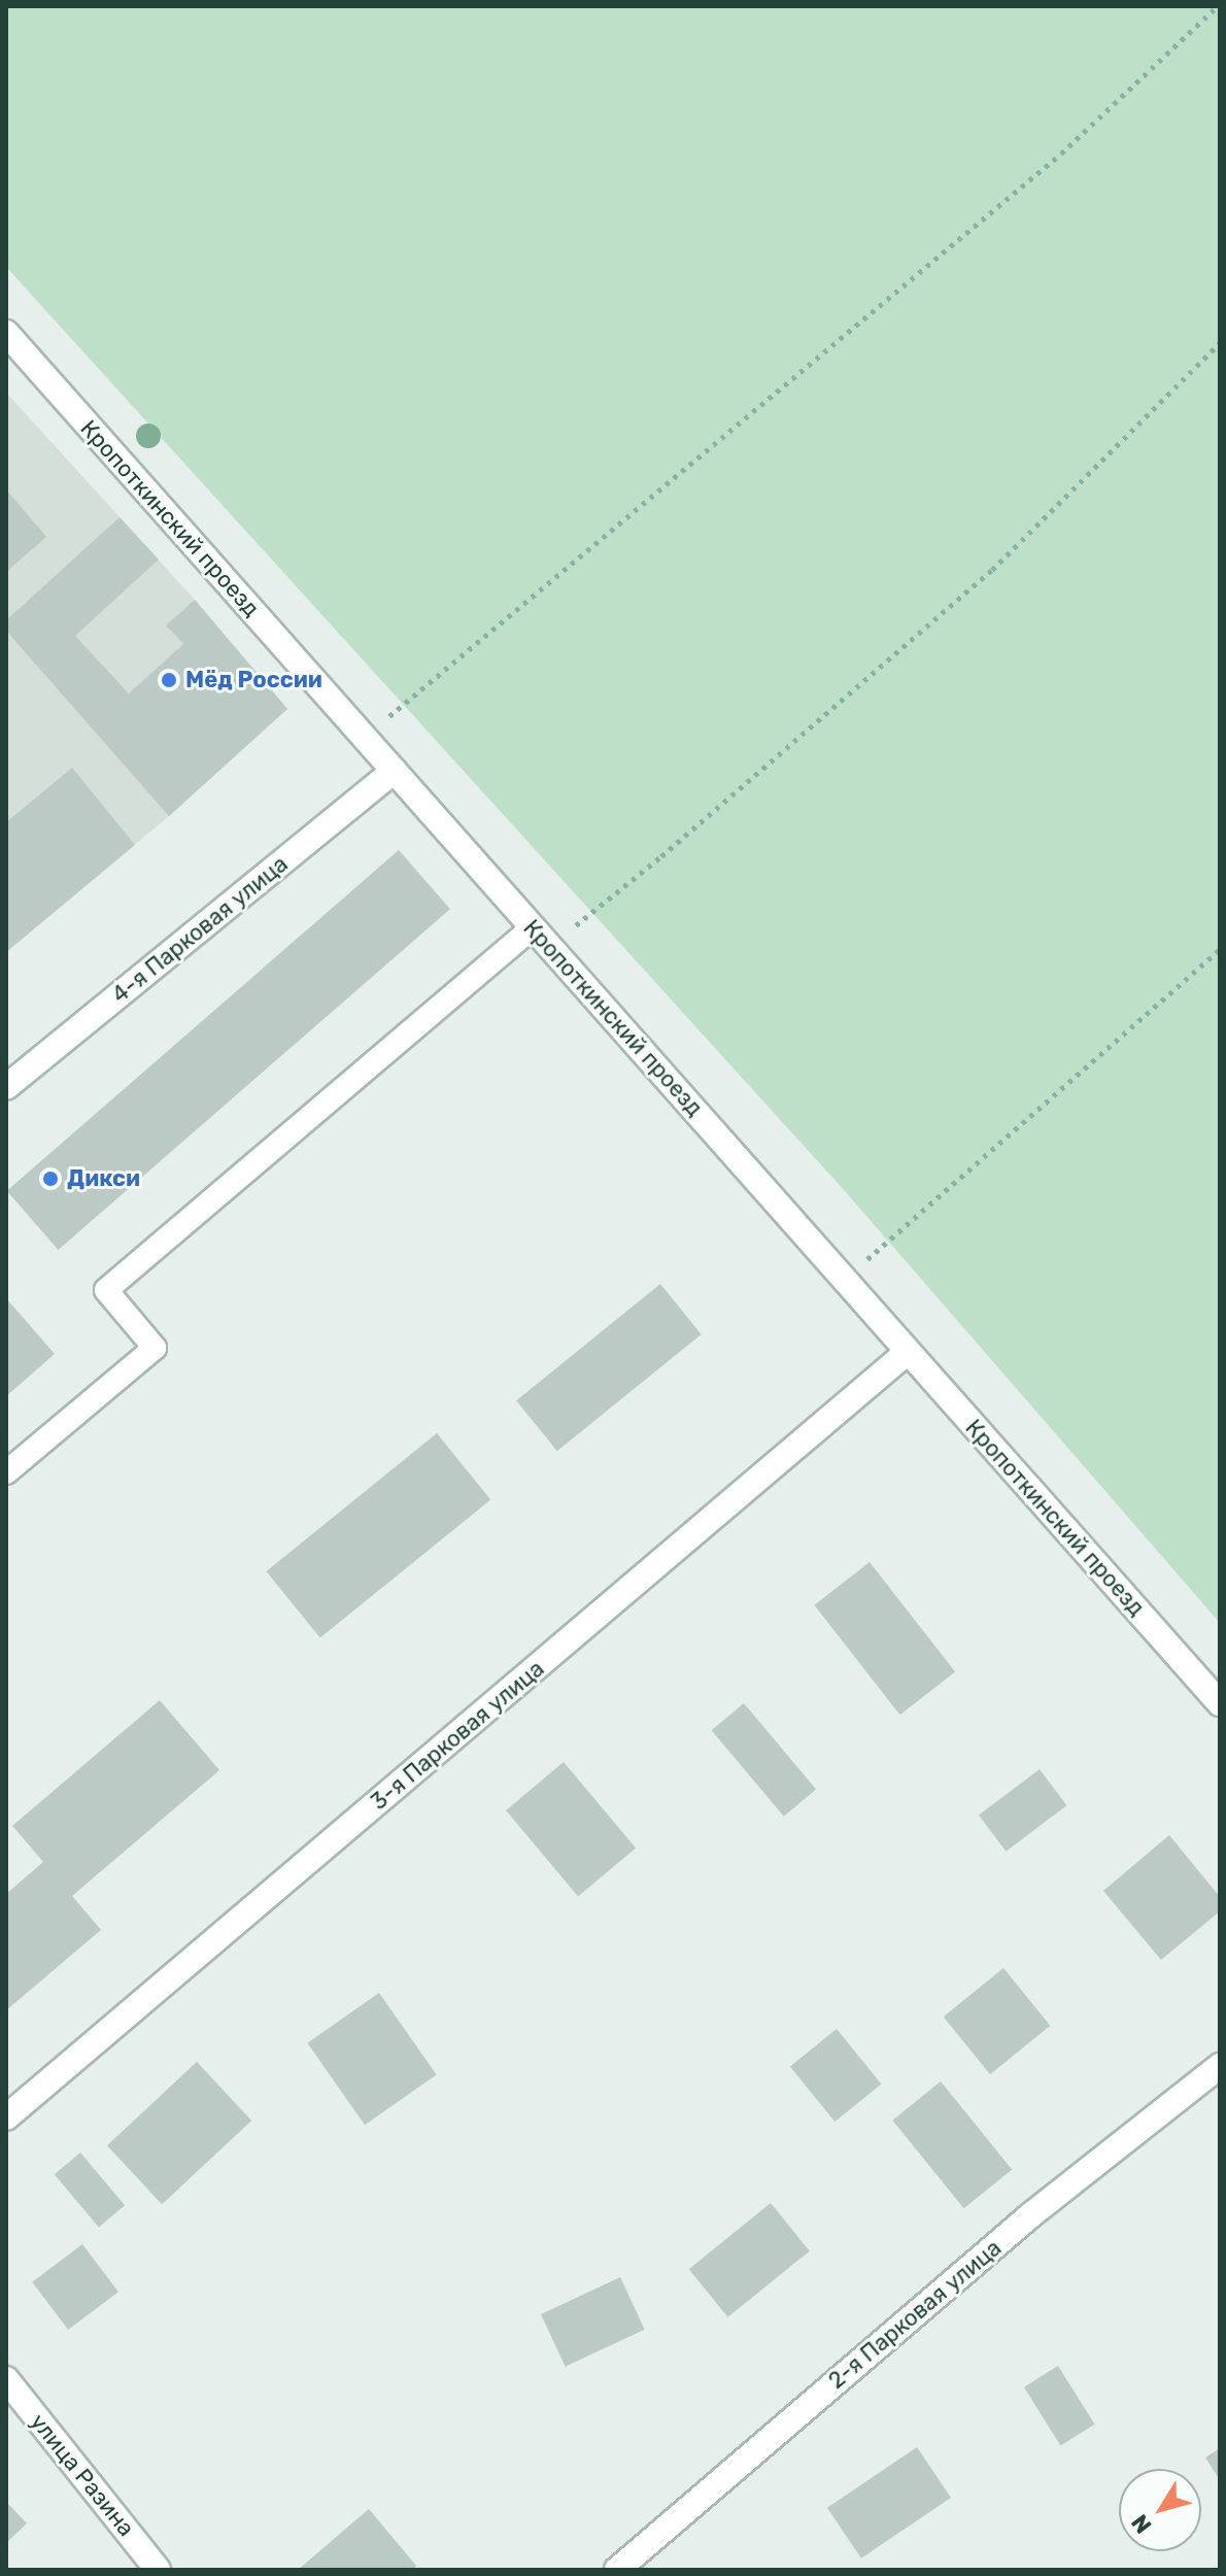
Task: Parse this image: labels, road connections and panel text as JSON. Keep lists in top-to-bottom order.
{
  "streets": {
    "street": [
      "Кропоткинский проезд",
      "4-я Парковая улица",
      "3-я Парковая улица",
      "2-я Парковая улица",
      "улица Разина"
    ]
  },
  "crossings": [
    ["Кропоткинский проезд", "4-я Парковая улица"],
    ["Кропоткинский проезд", "3-я Парковая улица"]
  ],
  "places": ["Мёд России", "Дикси"],
  "north": "bottom left"
}
